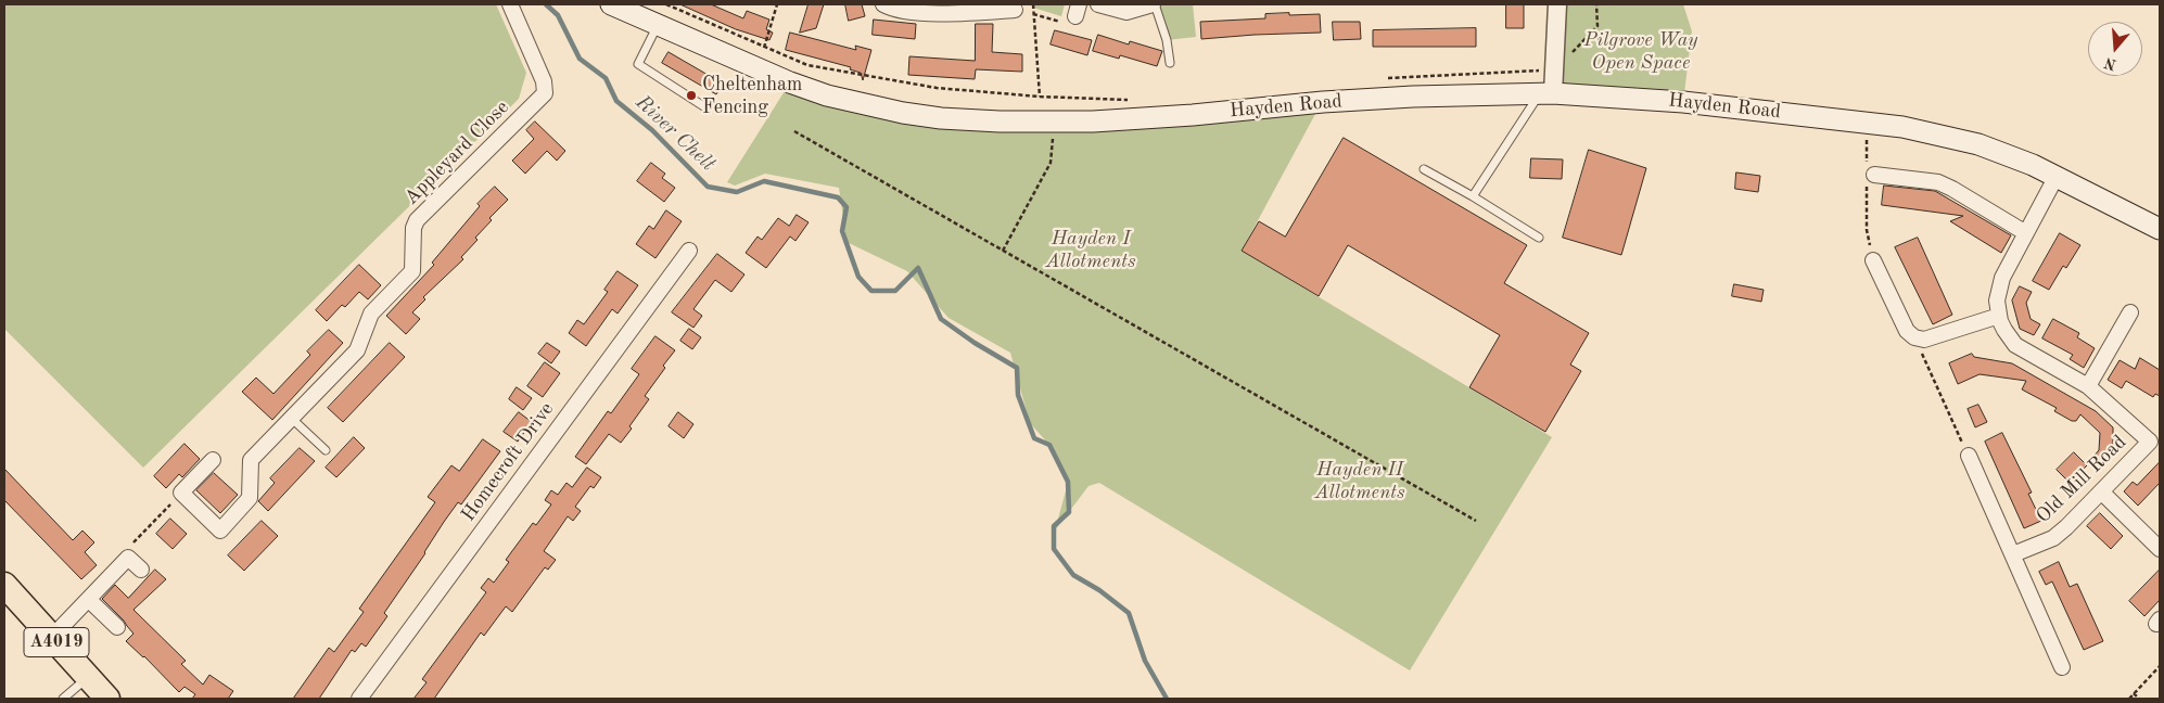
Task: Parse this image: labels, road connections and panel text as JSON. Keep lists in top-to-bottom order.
{
  "streets": {
    "highway": ["A4019"],
    "main road": ["Hayden Road"],
    "street": ["Appleyard Close", "Homecroft Drive", "Old Mill Road"]
  },
  "crossings": [
    ["Hayden Road", "Old Mill Road"]
  ],
  "water": ["River Chelt"],
  "parks": ["Pilgrove Way Open Space", "Hayden I Allotments", "Hayden II Allotments"],
  "places": ["Cheltenham Fencing"],
  "north": "bottom"
}
